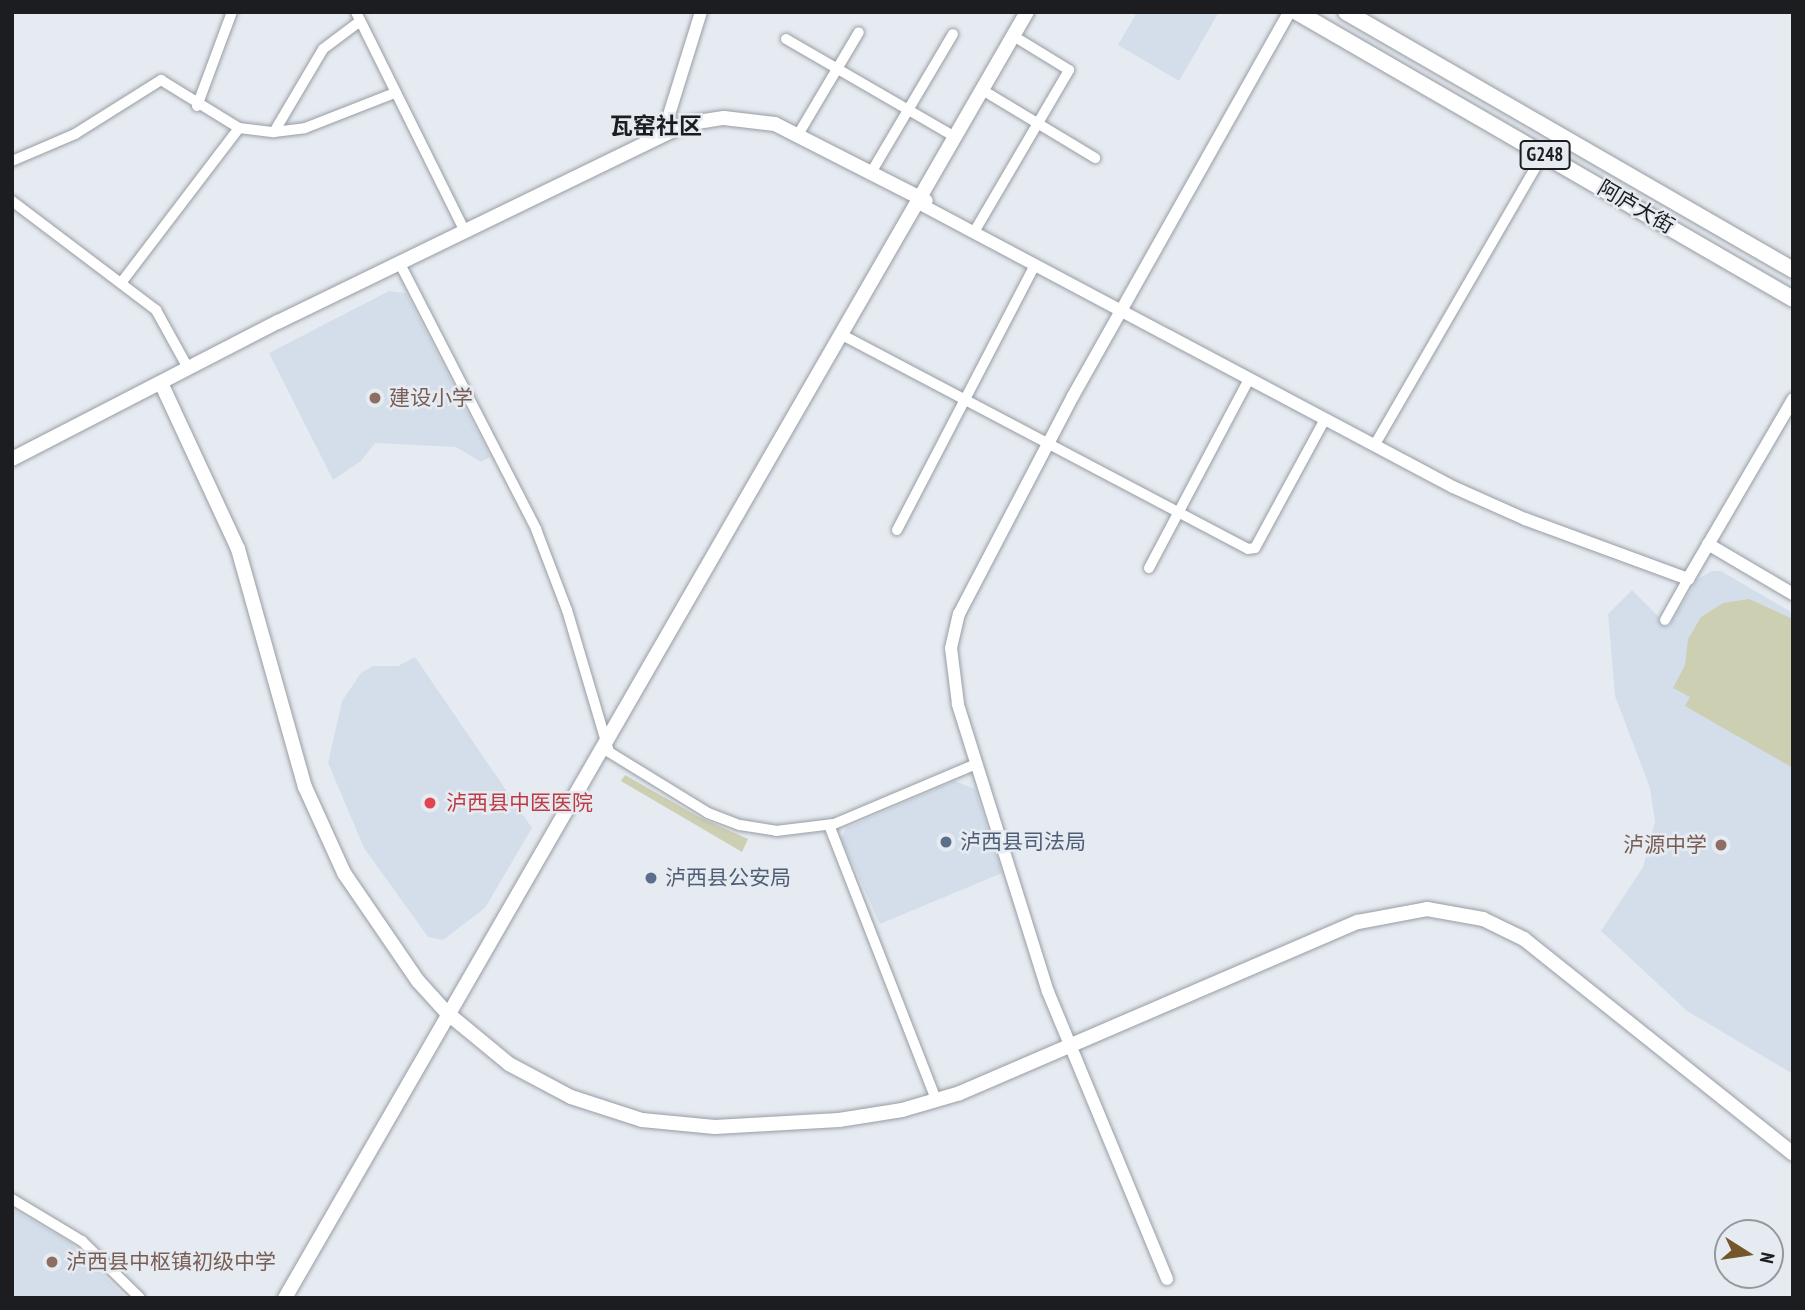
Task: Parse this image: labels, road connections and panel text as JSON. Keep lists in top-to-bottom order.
{
  "streets": {
    "highway": ["G248", "阿庐大街"]
  },
  "districts": ["瓦窑社区"],
  "places": [
    "建设小学",
    "泸西县中医医院",
    "泸西县司法局",
    "泸源中学",
    "泸西县公安局",
    "泸西县中枢镇初级中学"
  ],
  "north": "right"
}
